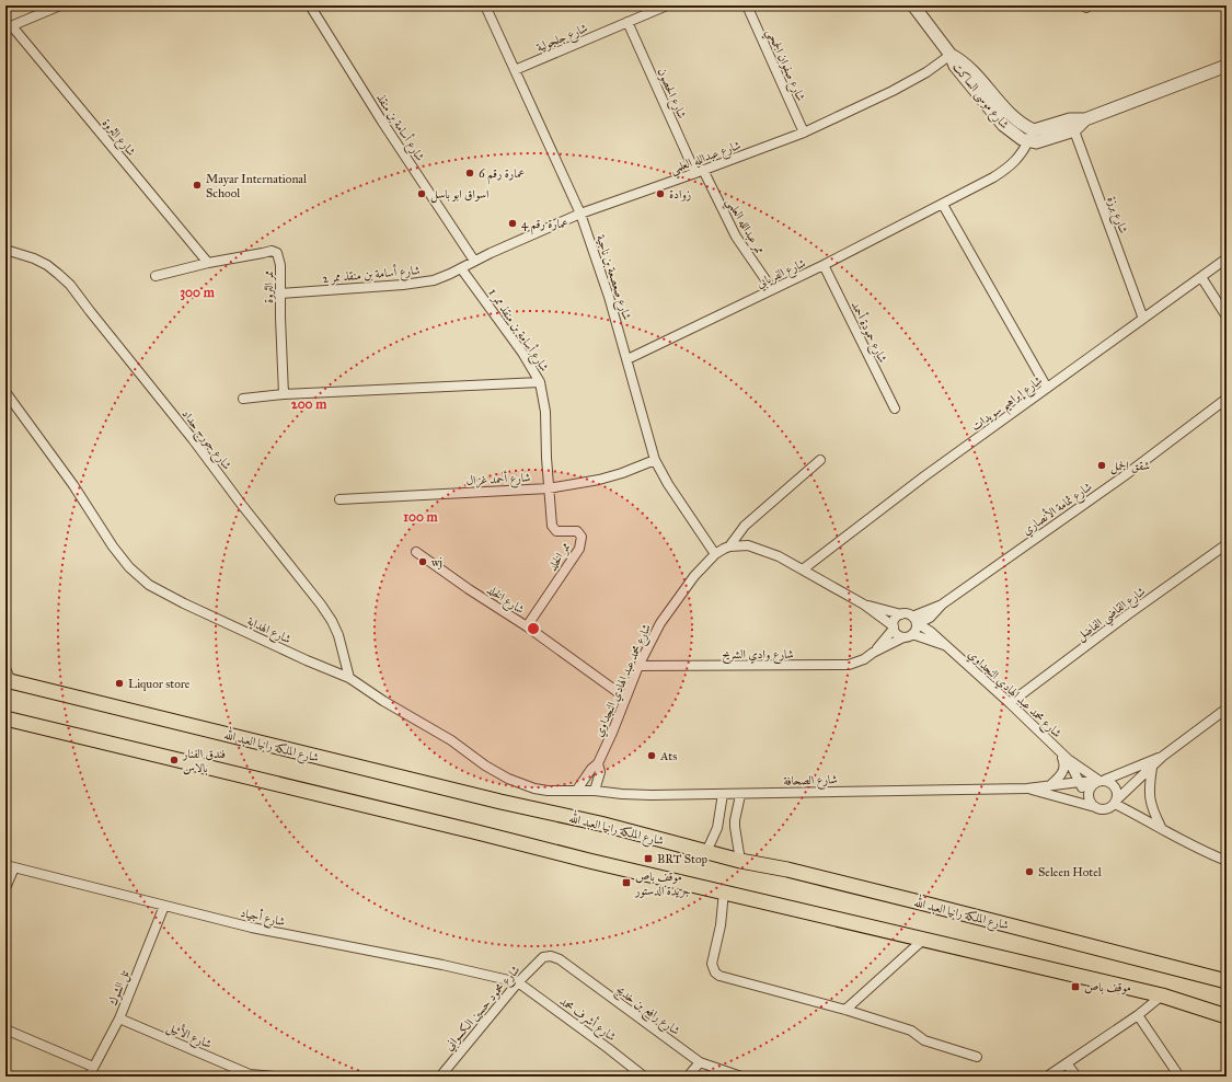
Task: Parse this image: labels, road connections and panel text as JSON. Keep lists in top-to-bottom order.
{
  "streets": {
    "main road": ["شارع الملكة رانيا العبد الله"],
    "street": [
      "شارع جلجولية",
      "شارع صفوان الجمحي",
      "شارع الحصون",
      "شارع موسى الساكت",
      "شارع أسامة بن منقذ",
      "شارع الثروة",
      "شارع عبدالله العلمي",
      "شارع برزة",
      "ممر عبدالله العلمي",
      "شارع الفريابي",
      "شارع أسامة بن منقذ ممر 2",
      "شارع صعصعة بن ناجية",
      "ممر الثروة",
      "شارع أسامة بن منقذ ممر 1",
      "شارع حمودة أحمد",
      "شارع إبراهيم سويدات",
      "شارع جورج حداد",
      "شارع أحمد غزال",
      "شارع ثمامة الأنصاري",
      "ممر الخلد",
      "شارع الخلد",
      "شارع القاضي الفاضل",
      "شارع الهداية",
      "شارع وادي الشريح",
      "شارع محمد عبد الهادي النجداوي",
      "شارع الصحافة",
      "شارع أجياد",
      "تل الشوك",
      "شارع محمود حسين الكسواني",
      "شارع رافع بن خديج",
      "شارع أشرف محمد",
      "شارع الأثيل"
    ]
  },
  "crossings": [
    ["شارع جلجولية", "شارع الحصون"],
    ["شارع جلجولية", "شارع صعصعة بن ناجية"],
    ["شارع صفوان الجمحي", "شارع عبدالله العلمي"],
    ["شارع الحصون", "شارع عبدالله العلمي"],
    ["شارع الحصون", "ممر عبدالله العلمي"],
    ["شارع موسى الساكت", "شارع عبدالله العلمي"],
    ["شارع موسى الساكت", "شارع الفريابي"],
    ["شارع أسامة بن منقذ", "شارع عبدالله العلمي"],
    ["شارع الثروة", "ممر الثروة"],
    ["شارع عبدالله العلمي", "ممر عبدالله العلمي"],
    ["شارع عبدالله العلمي", "شارع أسامة بن منقذ ممر 2"],
    ["شارع عبدالله العلمي", "شارع صعصعة بن ناجية"],
    ["شارع عبدالله العلمي", "شارع أسامة بن منقذ ممر 1"],
    ["شارع برزة", "شارع إبراهيم سويدات"],
    ["ممر عبدالله العلمي", "شارع الفريابي"],
    ["شارع الفريابي", "شارع صعصعة بن ناجية"],
    ["شارع الفريابي", "شارع حمودة أحمد"],
    ["شارع أسامة بن منقذ ممر 2", "ممر الثروة"],
    ["شارع أسامة بن منقذ ممر 2", "شارع أسامة بن منقذ ممر 1"],
    ["شارع صعصعة بن ناجية", "شارع أحمد غزال"],
    ["شارع صعصعة بن ناجية", "شارع محمد عبد الهادي النجداوي"],
    ["شارع أسامة بن منقذ ممر 1", "شارع أحمد غزال"],
    ["شارع أسامة بن منقذ ممر 1", "ممر الخلد"],
    ["شارع إبراهيم سويدات", "شارع محمد عبد الهادي النجداوي"],
    ["شارع جورج حداد", "شارع الهداية"],
    ["شارع أحمد غزال", "ممر الخلد"],
    ["شارع ثمامة الأنصاري", "شارع وادي الشريح"],
    ["شارع ثمامة الأنصاري", "شارع محمد عبد الهادي النجداوي"],
    ["ممر الخلد", "شارع الخلد"],
    ["شارع الخلد", "شارع محمد عبد الهادي النجداوي"],
    ["شارع القاضي الفاضل", "شارع محمد عبد الهادي النجداوي"],
    ["شارع الهداية", "شارع محمد عبد الهادي النجداوي"],
    ["شارع الهداية", "شارع الصحافة"],
    ["شارع وادي الشريح", "شارع محمد عبد الهادي النجداوي"],
    ["شارع محمد عبد الهادي النجداوي", "شارع الصحافة"],
    ["شارع أجياد", "تل الشوك"],
    ["شارع أجياد", "شارع محمود حسين الكسواني"],
    ["شارع أجياد", "شارع أشرف محمد"],
    ["تل الشوك", "شارع الأثيل"],
    ["شارع محمود حسين الكسواني", "شارع رافع بن خديج"],
    ["شارع محمود حسين الكسواني", "شارع أشرف محمد"]
  ],
  "places": {
    "other": [
      "عمارة رقم 6",
      "Mayar International School",
      "اسواق ابو باسل",
      "زوادة",
      "عمارة رقم 4",
      "شقق الجمل",
      "wj",
      "Liquor store",
      "Ats",
      "فندق الفنار بالاس",
      "Seleen Hotel"
    ],
    "transit": ["BRT Stop", "موقف باص جريدة الدستور", "موقف باص"]
  },
  "rings": ["300 m", "200 m", "100 m"]
}
